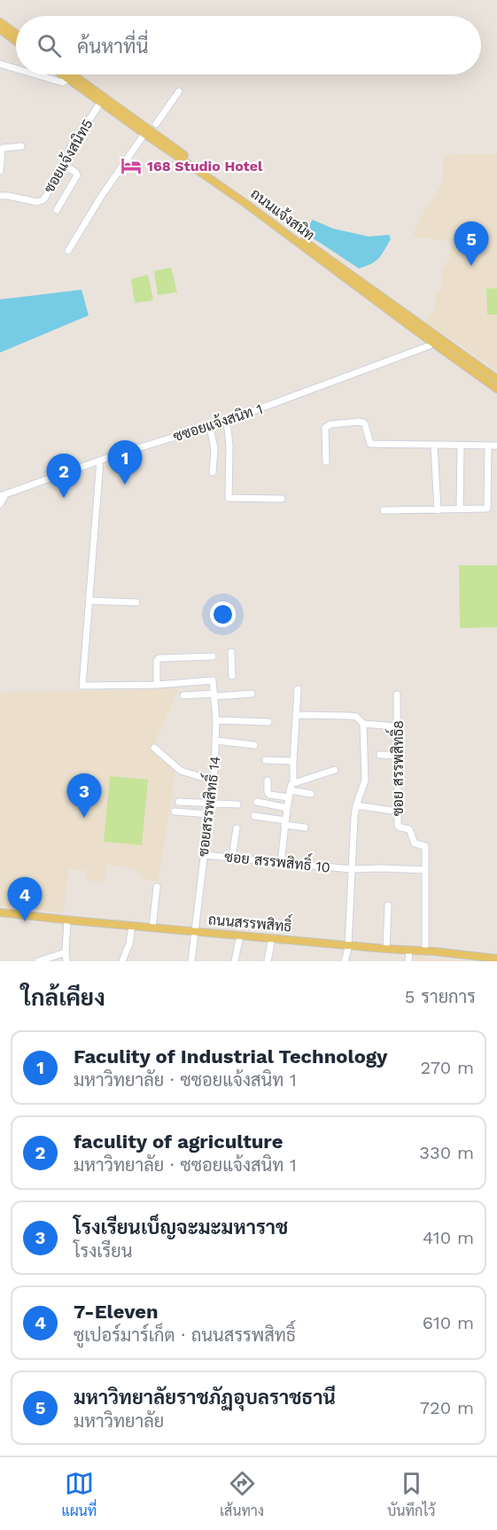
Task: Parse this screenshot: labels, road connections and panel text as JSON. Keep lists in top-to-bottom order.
{
  "streets": {
    "main road": ["ถนนแจ้งสนิท", "ถนนสรรพสิทธิ์"],
    "street": [
      "ซอยแจ้งสนิท5",
      "ซซอยแจ้งสนิท 1",
      "ซอย สรรพสิทธิ์8",
      "ซอยสรรพสิทธิ์ 14",
      "ซอย สรรพสิทธิ์ 10"
    ]
  },
  "crossings": [
    ["ซอยแจ้งสนิท5", "ถนนแจ้งสนิท"],
    ["ถนนแจ้งสนิท", "ซซอยแจ้งสนิท 1"],
    ["ซอย สรรพสิทธิ์8", "ซอย สรรพสิทธิ์ 10"],
    ["ซอย สรรพสิทธิ์8", "ถนนสรรพสิทธิ์"],
    ["ซอยสรรพสิทธิ์ 14", "ซอย สรรพสิทธิ์ 10"],
    ["ซอยสรรพสิทธิ์ 14", "ถนนสรรพสิทธิ์"],
    ["ซอย สรรพสิทธิ์ 10", "ถนนสรรพสิทธิ์"]
  ],
  "places": {
    "hotel": ["168 Studio Hotel"]
  },
  "page": {
    "search": "ค้นหาที่นี่",
    "pins": [
      "5",
      "1",
      "2",
      "3",
      "4"
    ],
    "heading": ["ใกล้เคียง", "5 รายการ"],
    "list": [
      {
        "mark": "1",
        "name": "Faculity of Industrial Technology",
        "note": "มหาวิทยาลัย · ซซอยแจ้งสนิท 1",
        "value": "270 m"
      },
      {
        "mark": "2",
        "name": "faculity of agriculture",
        "note": "มหาวิทยาลัย · ซซอยแจ้งสนิท 1",
        "value": "330 m"
      },
      {
        "mark": "3",
        "name": "โรงเรียนเบ็ญจะมะมหาราช",
        "note": "โรงเรียน",
        "value": "410 m"
      },
      {
        "mark": "4",
        "name": "7-Eleven",
        "note": "ซูเปอร์มาร์เก็ต · ถนนสรรพสิทธิ์",
        "value": "610 m"
      },
      {
        "mark": "5",
        "name": "มหาวิทยาลัยราชภัฏอุบลราชธานี",
        "note": "มหาวิทยาลัย",
        "value": "720 m"
      }
    ],
    "nav": ["แผนที่", "เส้นทาง", "บันทึกไว้"]
  }
}
